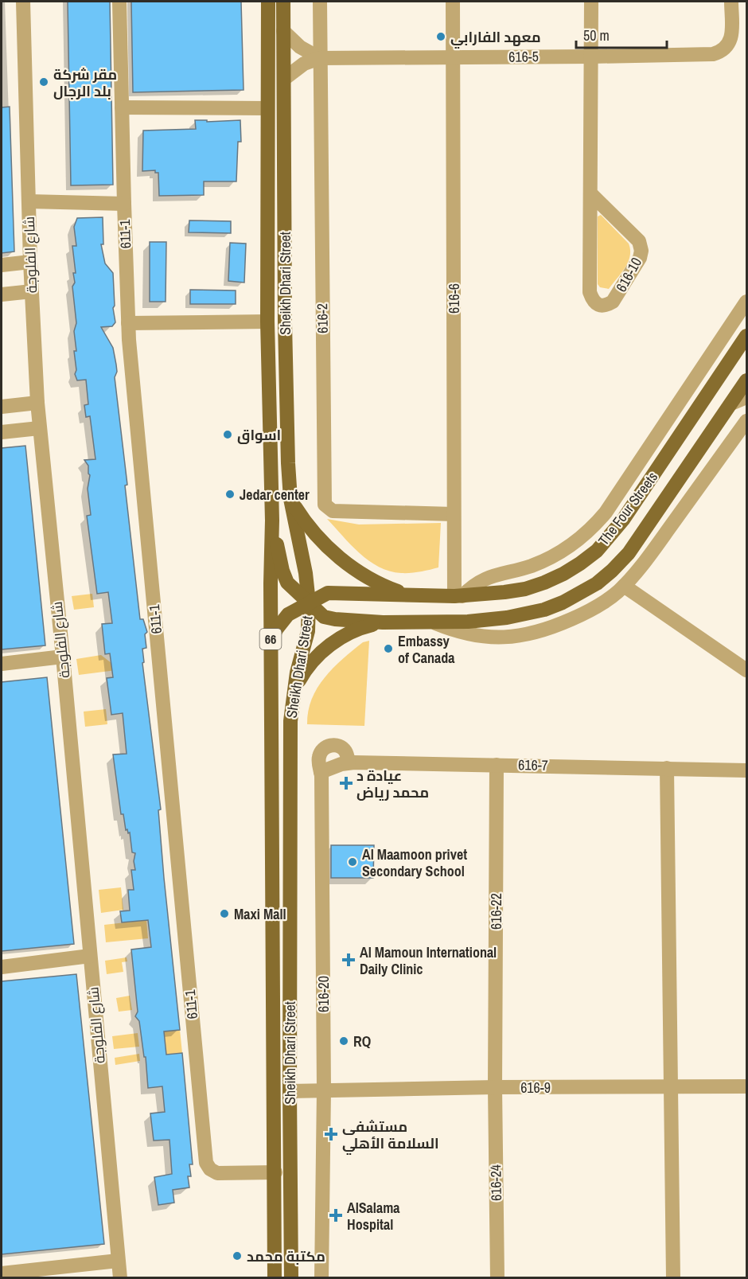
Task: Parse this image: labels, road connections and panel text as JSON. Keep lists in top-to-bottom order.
{
  "streets": {
    "main road": ["Sheikh Dhari Street", "The Four Streets", "66"],
    "street": [
      "616-5",
      "611-1",
      "شارع الفلوجة",
      "616-10",
      "616-6",
      "616-2",
      "616-7",
      "616-22",
      "616-20",
      "616-9",
      "616-24"
    ]
  },
  "crossings": [
    ["616-5", "616-10"],
    ["616-5", "616-6"],
    ["616-5", "616-2"],
    ["611-1", "Sheikh Dhari Street"],
    ["Sheikh Dhari Street", "The Four Streets"],
    ["Sheikh Dhari Street", "616-9"],
    ["616-6", "616-2"],
    ["616-6", "The Four Streets"],
    ["616-7", "616-22"],
    ["616-7", "616-20"],
    ["616-22", "616-9"],
    ["616-22", "616-24"],
    ["616-20", "616-9"],
    ["616-9", "616-24"]
  ],
  "places": {
    "other": [
      "معهد الفارابي",
      "مقر شركة بلد الرجال",
      "اسواق",
      "Jedar center",
      "Embassy of Canada",
      "Al Maamoon privet Secondary School",
      "Maxi Mall",
      "RQ",
      "مكتبة محمد"
    ],
    "health": [
      "عيادة د محمد رياض",
      "Al Mamoun International Daily Clinic",
      "مستشفى السلامة الأهلي",
      "AlSalama Hospital"
    ]
  },
  "scale_bar": "50 m"
}
